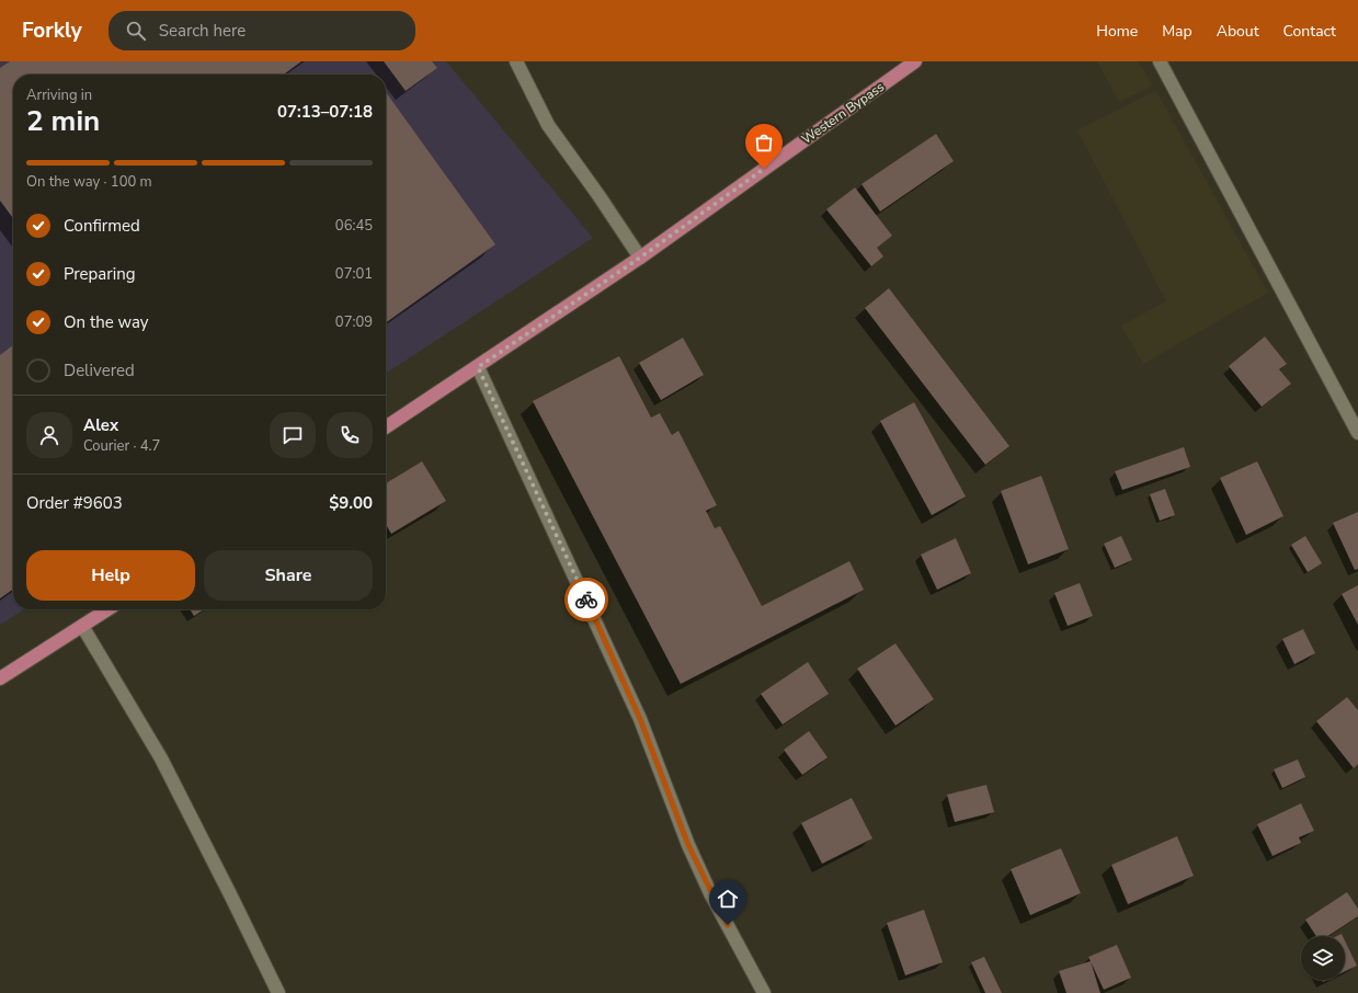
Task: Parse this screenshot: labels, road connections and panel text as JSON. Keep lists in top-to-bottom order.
{
  "streets": {
    "main road": ["Western Bypass"]
  },
  "page": {
    "header": "Forkly",
    "search": "Search here",
    "nav": [
      "Home",
      "Map",
      "About",
      "Contact"
    ],
    "heading": ["2 min", "Arriving in", "07:13–07:18"],
    "panel": [
      "Alex",
      "Courier · 4.7",
      "Order #9603",
      "$9.00"
    ],
    "bar": "On the way · 100 m",
    "list": [
      ["Confirmed", "06:45"],
      ["Preparing", "07:01"],
      ["On the way", "07:09"],
      "Delivered"
    ],
    "buttons": ["Help", "Share"]
  }
}
